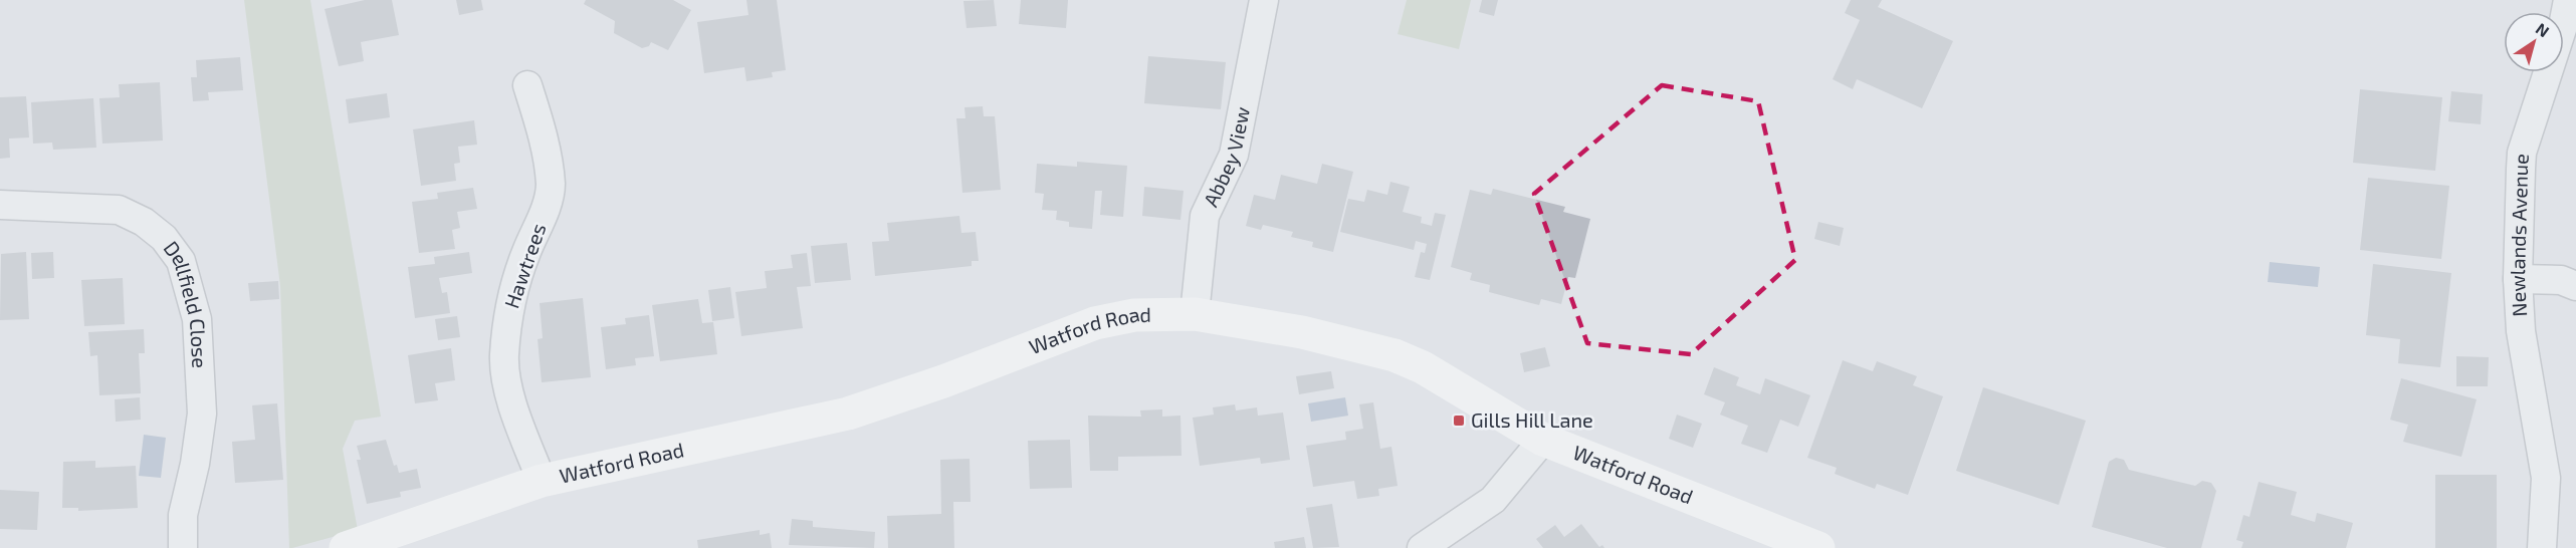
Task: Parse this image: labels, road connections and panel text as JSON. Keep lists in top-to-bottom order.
{
  "streets": {
    "main road": ["Watford Road"],
    "street": [
      "Abbey View",
      "Newlands Avenue",
      "Hawtrees",
      "Dellfield Close"
    ]
  },
  "crossings": [
    ["Abbey View", "Watford Road"],
    ["Hawtrees", "Watford Road"]
  ],
  "places": {
    "transit": ["Gills Hill Lane"]
  },
  "north": "top right"
}
